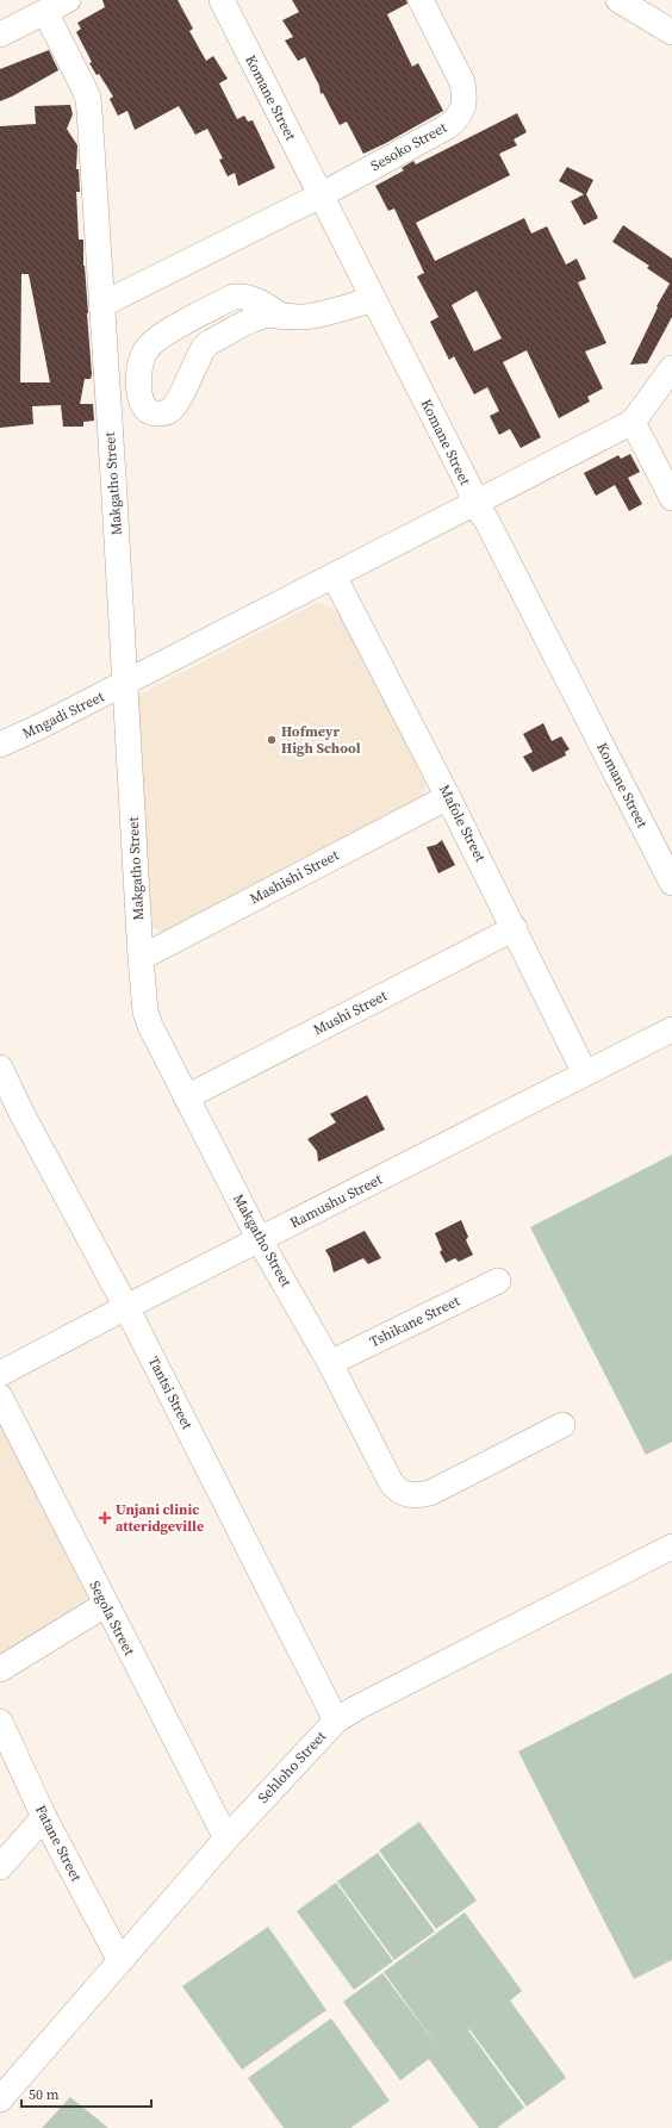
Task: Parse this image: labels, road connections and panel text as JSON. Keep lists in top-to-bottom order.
{
  "streets": {
    "street": [
      "Komane Street",
      "Sesoko Street",
      "Makgatho Street",
      "Mngadi Street",
      "Mafole Street",
      "Mashishi Street",
      "Mushi Street",
      "Ramushu Street",
      "Tshikane Street",
      "Tantsi Street",
      "Segola Street",
      "Sehloho Street",
      "Fatane Street"
    ]
  },
  "crossings": [
    ["Komane Street", "Sesoko Street"],
    ["Komane Street", "Mngadi Street"],
    ["Sesoko Street", "Makgatho Street"],
    ["Makgatho Street", "Mngadi Street"],
    ["Makgatho Street", "Mashishi Street"],
    ["Makgatho Street", "Mushi Street"],
    ["Makgatho Street", "Ramushu Street"],
    ["Makgatho Street", "Tshikane Street"],
    ["Mngadi Street", "Mafole Street"],
    ["Mafole Street", "Mashishi Street"],
    ["Mafole Street", "Mushi Street"],
    ["Mafole Street", "Ramushu Street"],
    ["Ramushu Street", "Tantsi Street"],
    ["Tantsi Street", "Sehloho Street"],
    ["Segola Street", "Sehloho Street"],
    ["Sehloho Street", "Fatane Street"]
  ],
  "places": {
    "other": ["Hofmeyr High School"],
    "health": ["Unjani clinic atteridgeville"]
  },
  "scale_bar": "50 m"
}
